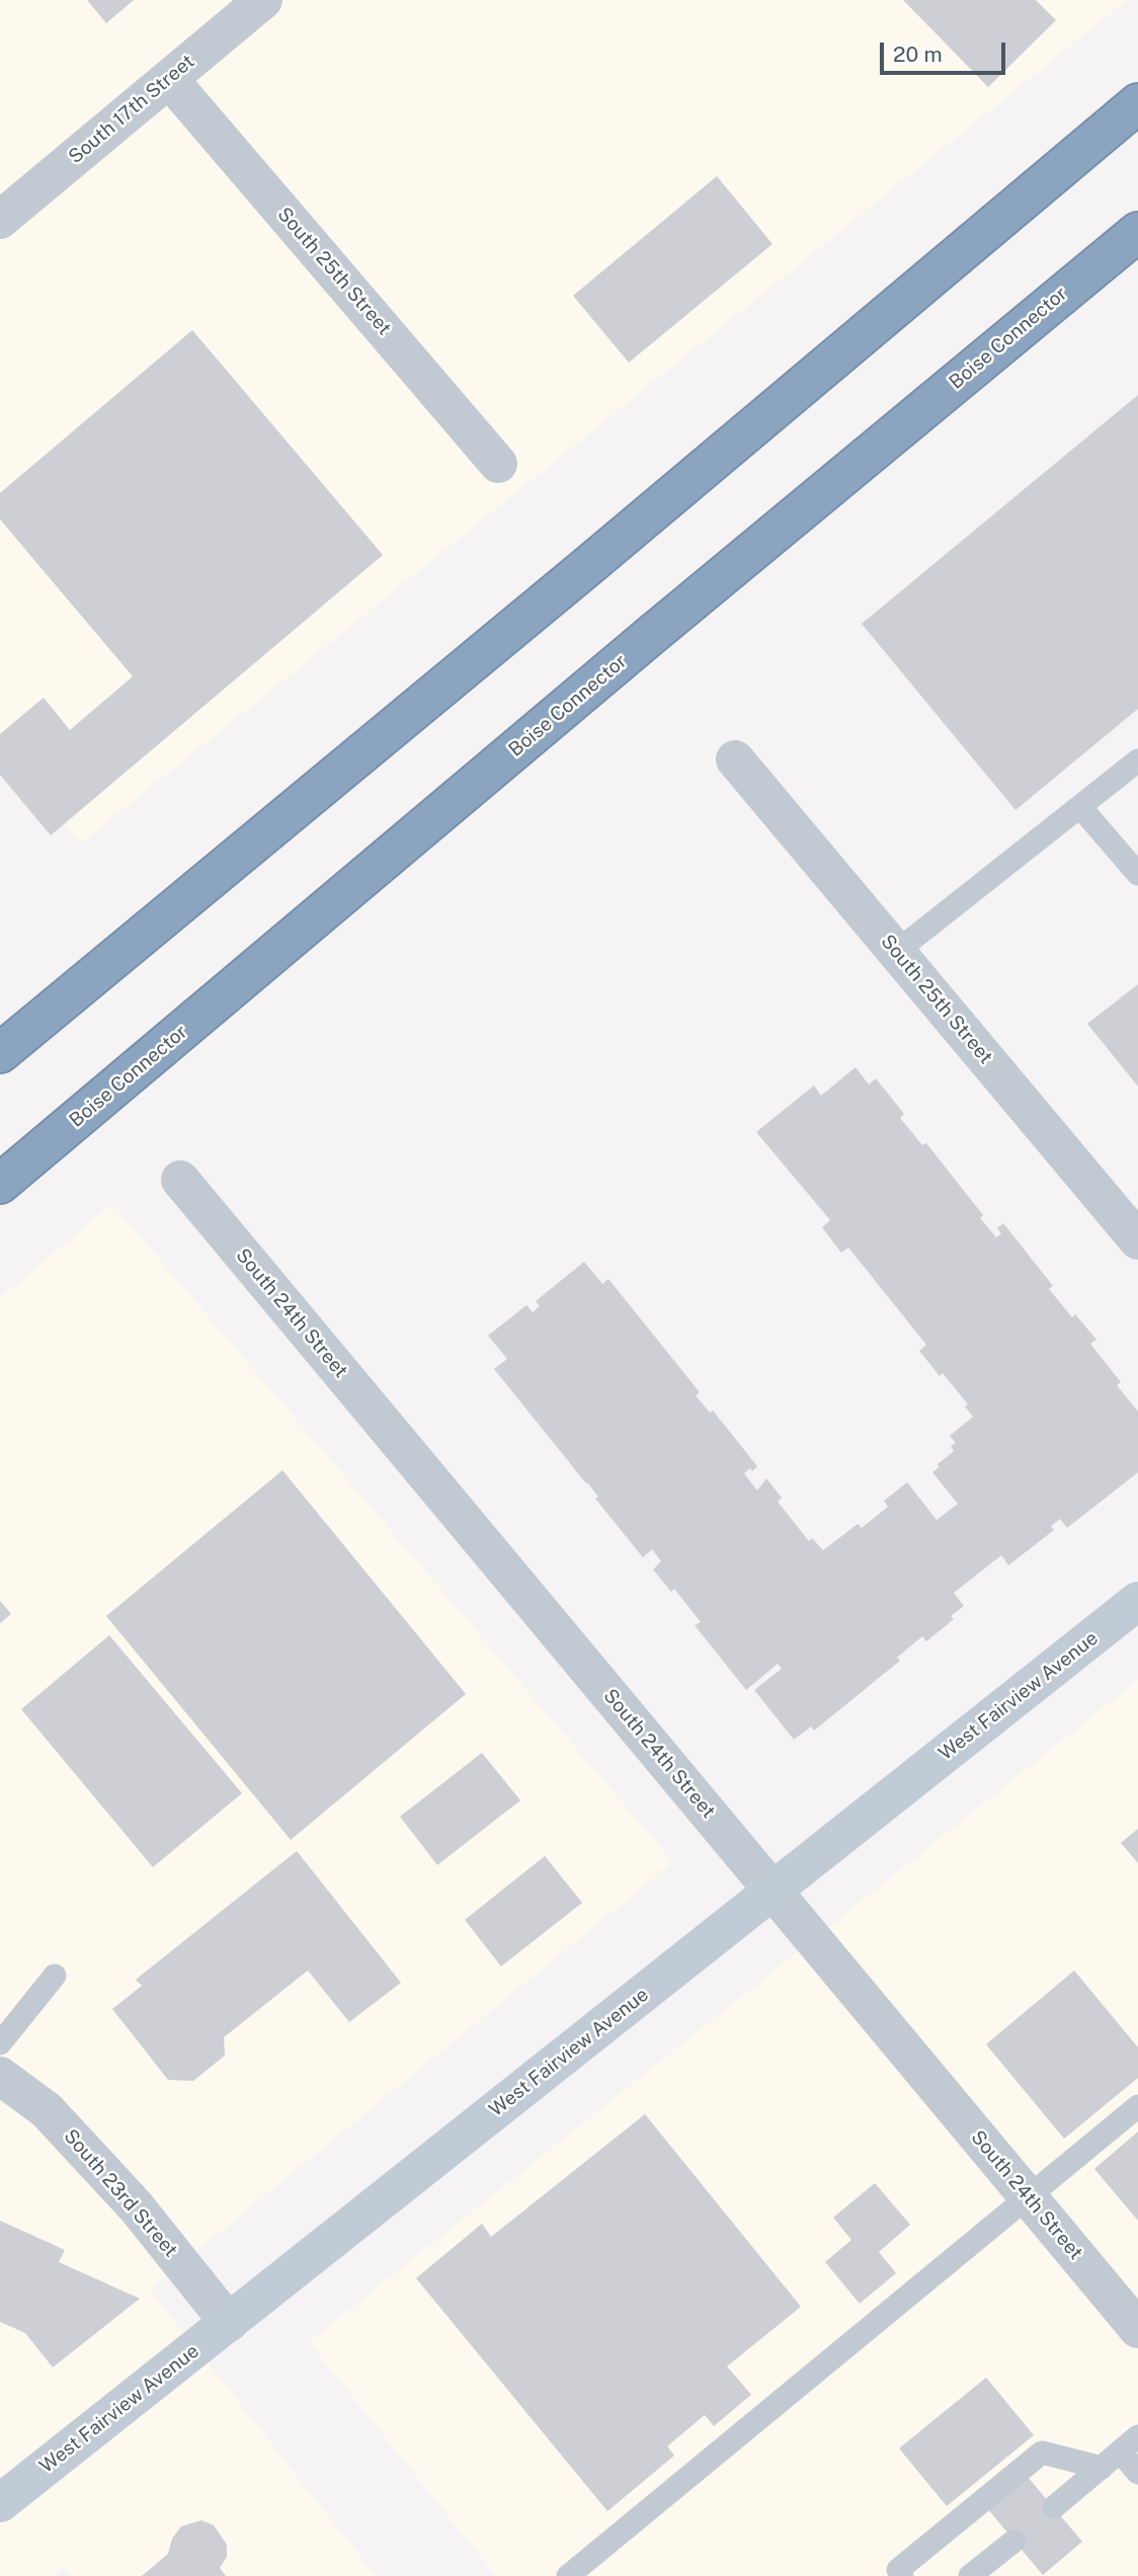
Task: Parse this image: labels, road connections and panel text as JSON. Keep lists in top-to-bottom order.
{
  "streets": {
    "highway": ["Boise Connector"],
    "main road": ["West Fairview Avenue"],
    "street": [
      "South 17th Street",
      "South 25th Street",
      "South 24th Street",
      "South 23rd Street"
    ]
  },
  "crossings": [
    ["South 17th Street", "South 25th Street"],
    ["South 24th Street", "West Fairview Avenue"],
    ["West Fairview Avenue", "South 23rd Street"]
  ],
  "scale_bar": "20 m"
}
